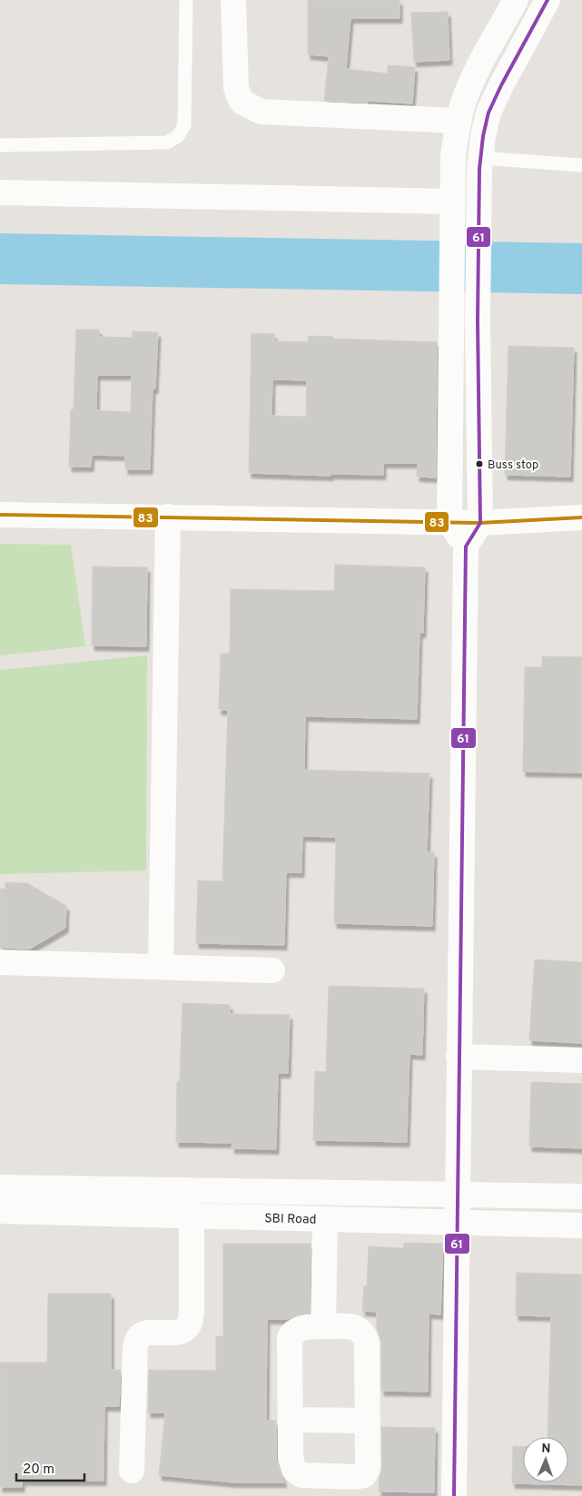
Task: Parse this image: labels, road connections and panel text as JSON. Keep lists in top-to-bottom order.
{
  "streets": {
    "street": ["SBI Road"]
  },
  "places": ["Buss stop"],
  "lines": ["transit line 61", "transit line 83"],
  "scale_bar": "20 m",
  "north": "top"
}
